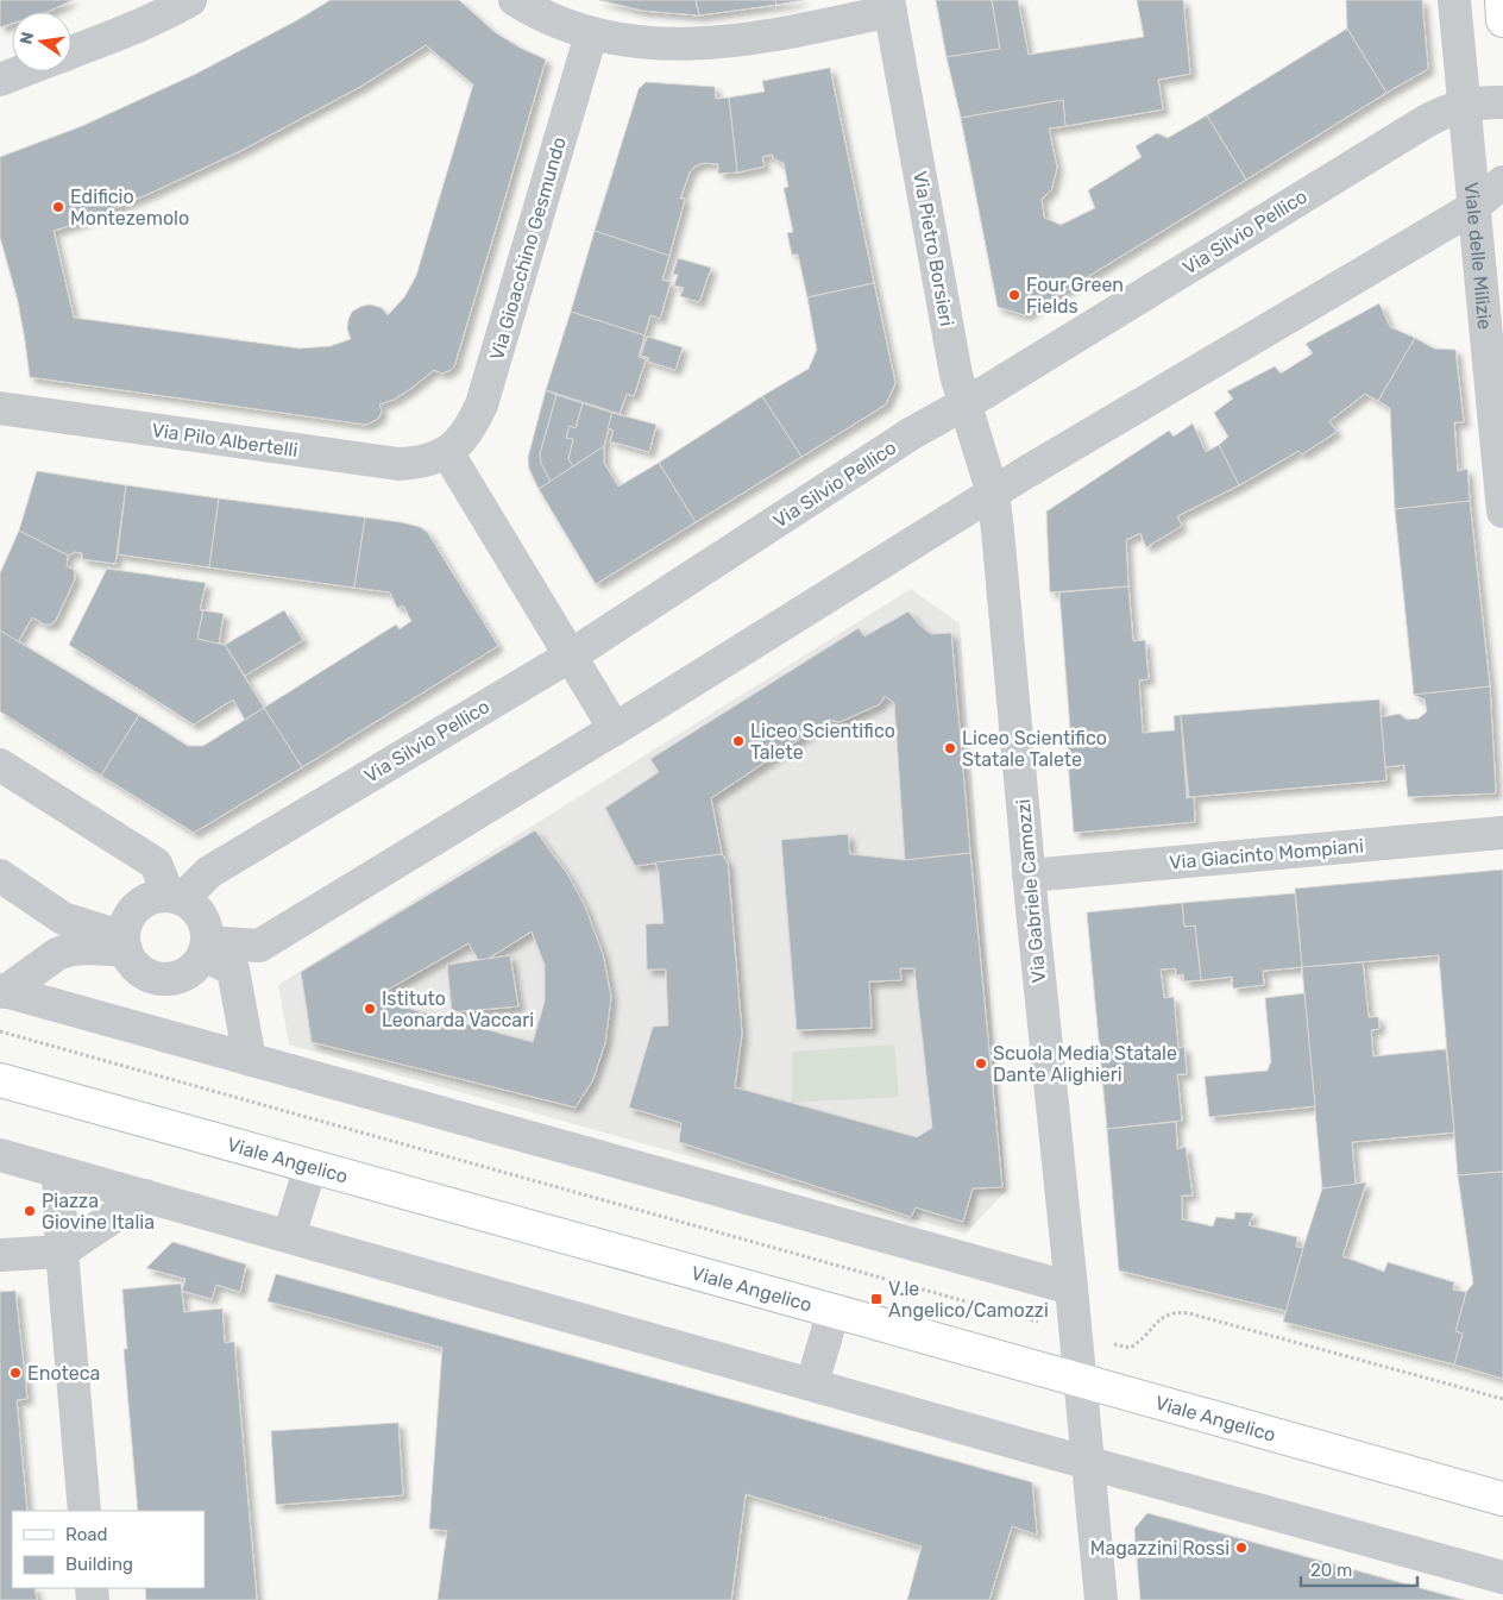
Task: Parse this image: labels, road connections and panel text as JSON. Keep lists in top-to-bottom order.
{
  "streets": {
    "street": [
      "Via Silvio Pellico",
      "Via Gioacchino Gesmundo",
      "Via Pietro Borsieri",
      "Viale delle Milizie",
      "Via Pilo Albertelli",
      "Via Giacinto Mompiani",
      "Via Gabriele Camozzi",
      "Viale Angelico"
    ]
  },
  "crossings": [
    ["Via Silvio Pellico", "Via Pietro Borsieri"],
    ["Via Silvio Pellico", "Viale delle Milizie"],
    ["Via Gioacchino Gesmundo", "Via Pilo Albertelli"],
    ["Via Pietro Borsieri", "Via Gabriele Camozzi"],
    ["Via Giacinto Mompiani", "Via Gabriele Camozzi"],
    ["Via Gabriele Camozzi", "Viale Angelico"]
  ],
  "places": {
    "other": [
      "Edificio Montezemolo",
      "Four Green Fields",
      "Liceo Scientifico Talete",
      "Liceo Scientifico Statale Talete",
      "Istituto Leonarda Vaccari",
      "Scuola Media Statale Dante Alighieri",
      "Piazza Giovine Italia",
      "Enoteca",
      "Magazzini Rossi"
    ],
    "transit": ["V.le Angelico/Camozzi"]
  },
  "legend": ["Road", "Building"],
  "scale_bar": "20 m",
  "north": "left"
}
